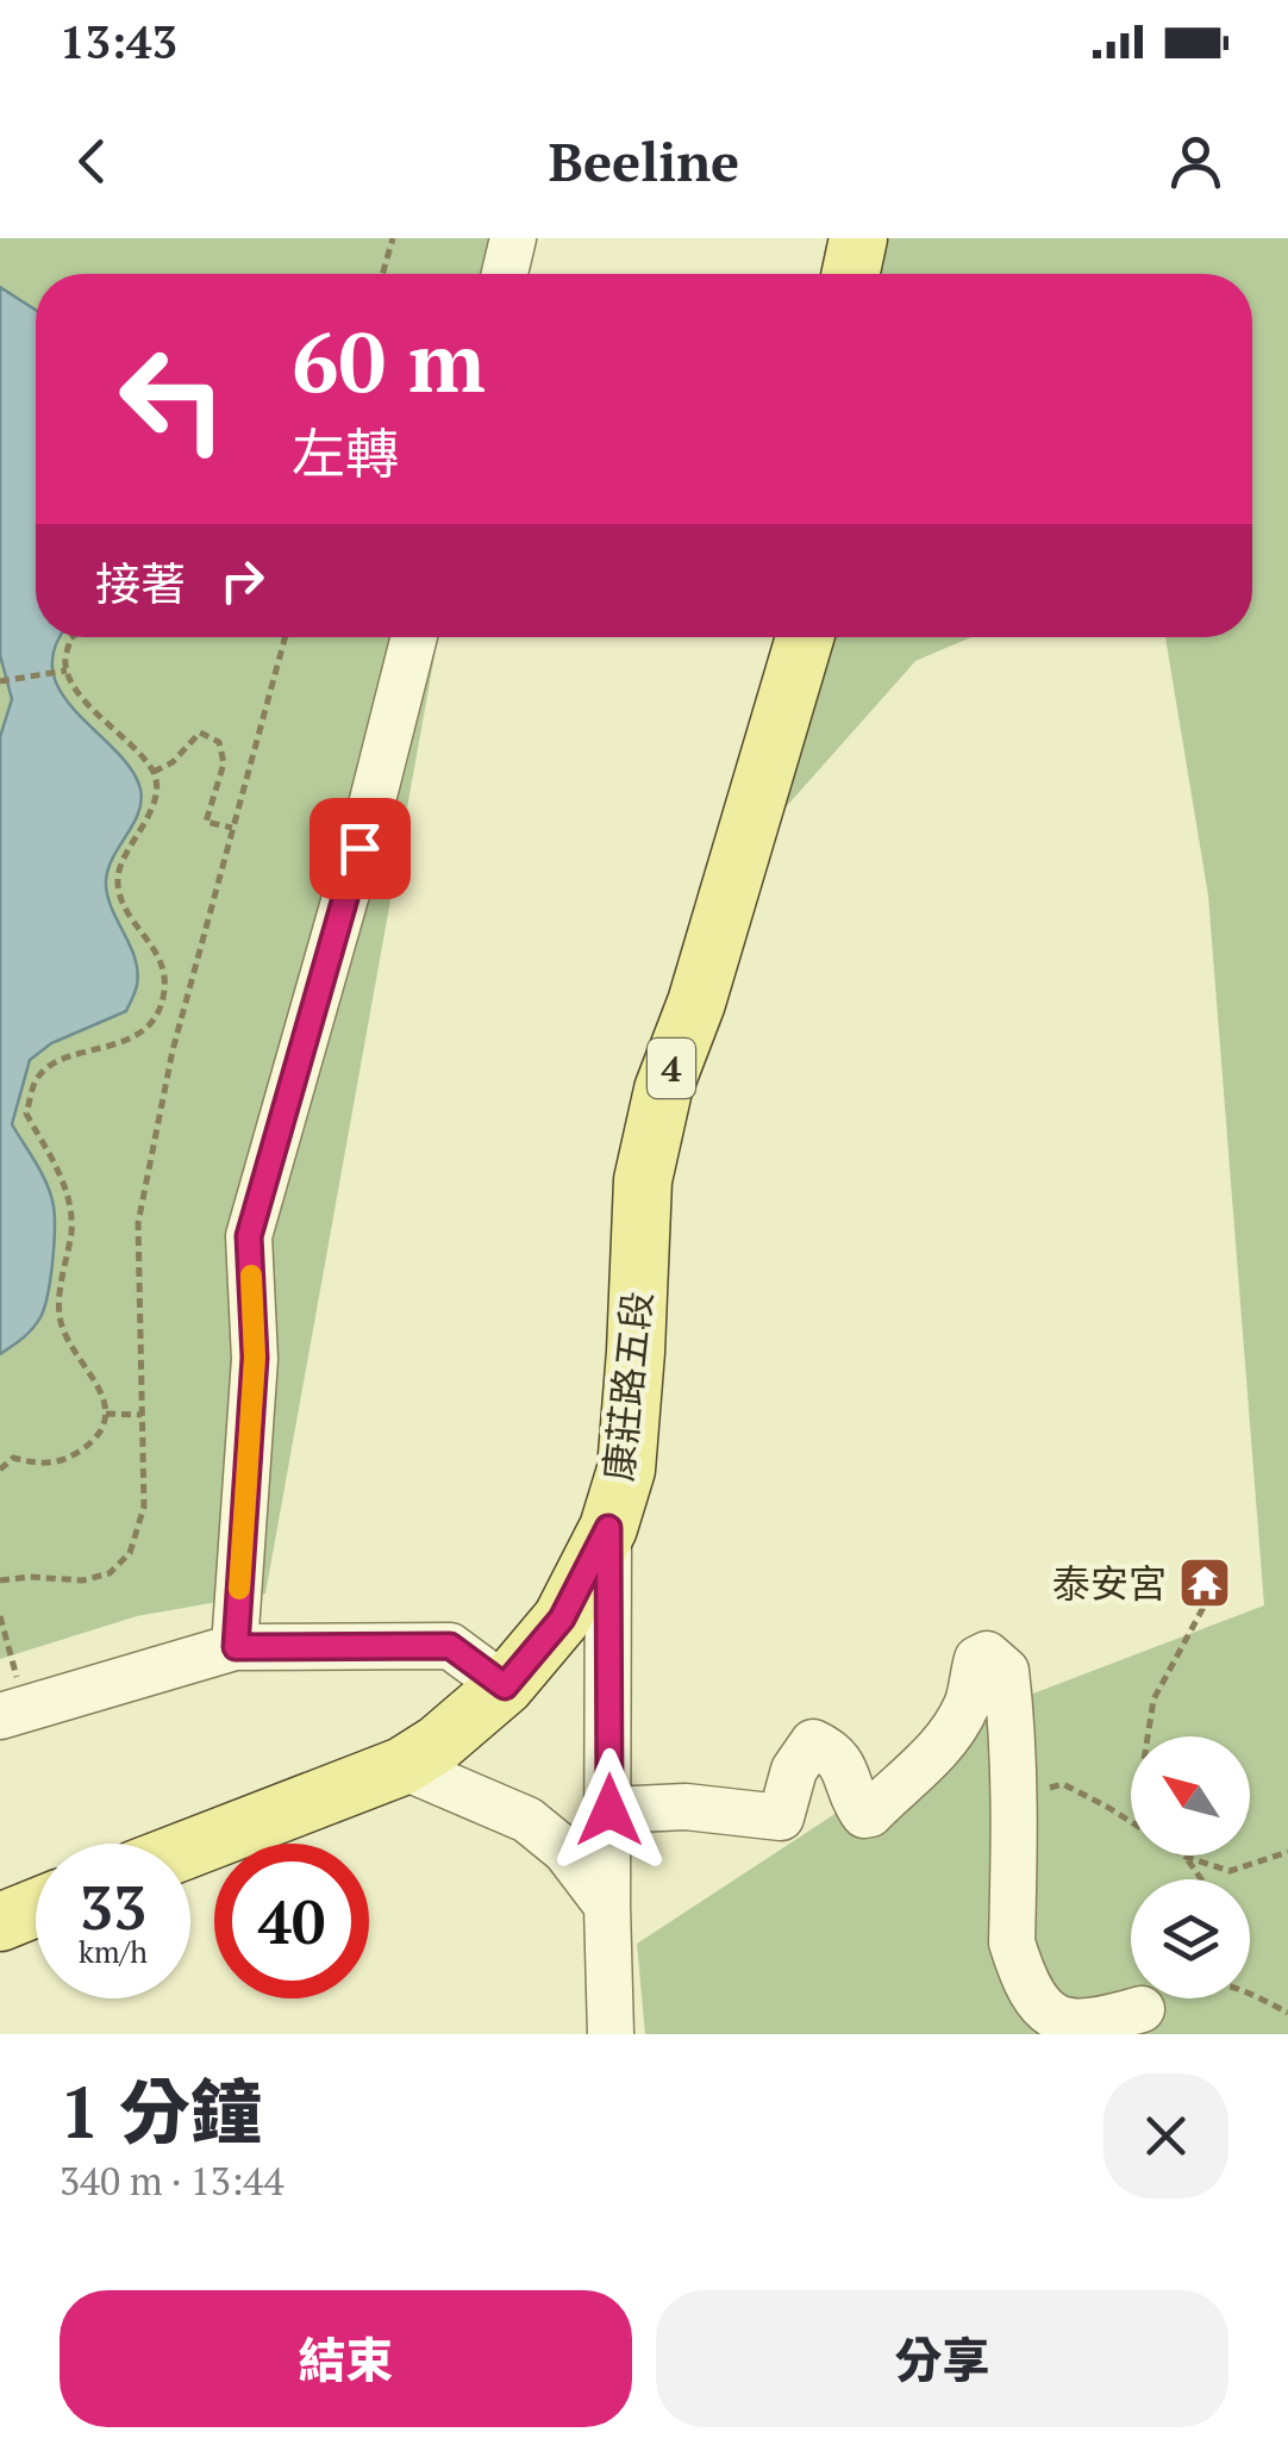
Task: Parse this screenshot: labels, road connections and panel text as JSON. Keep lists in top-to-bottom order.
{
  "streets": {
    "main road": ["4", "康莊路五段"]
  },
  "crossings": [
    ["4", "康莊路五段"]
  ],
  "places": {
    "temple": ["泰安宮"]
  },
  "north": "top left",
  "page": {
    "status": "13:43",
    "header": "Beeline",
    "turn": ["60 m", "左轉"],
    "then": "接著",
    "speed": "33 km/h",
    "limit": "40",
    "heading": ["1 分鐘", "340 m · 13:44"],
    "buttons": ["結束", "分享"]
  }
}
